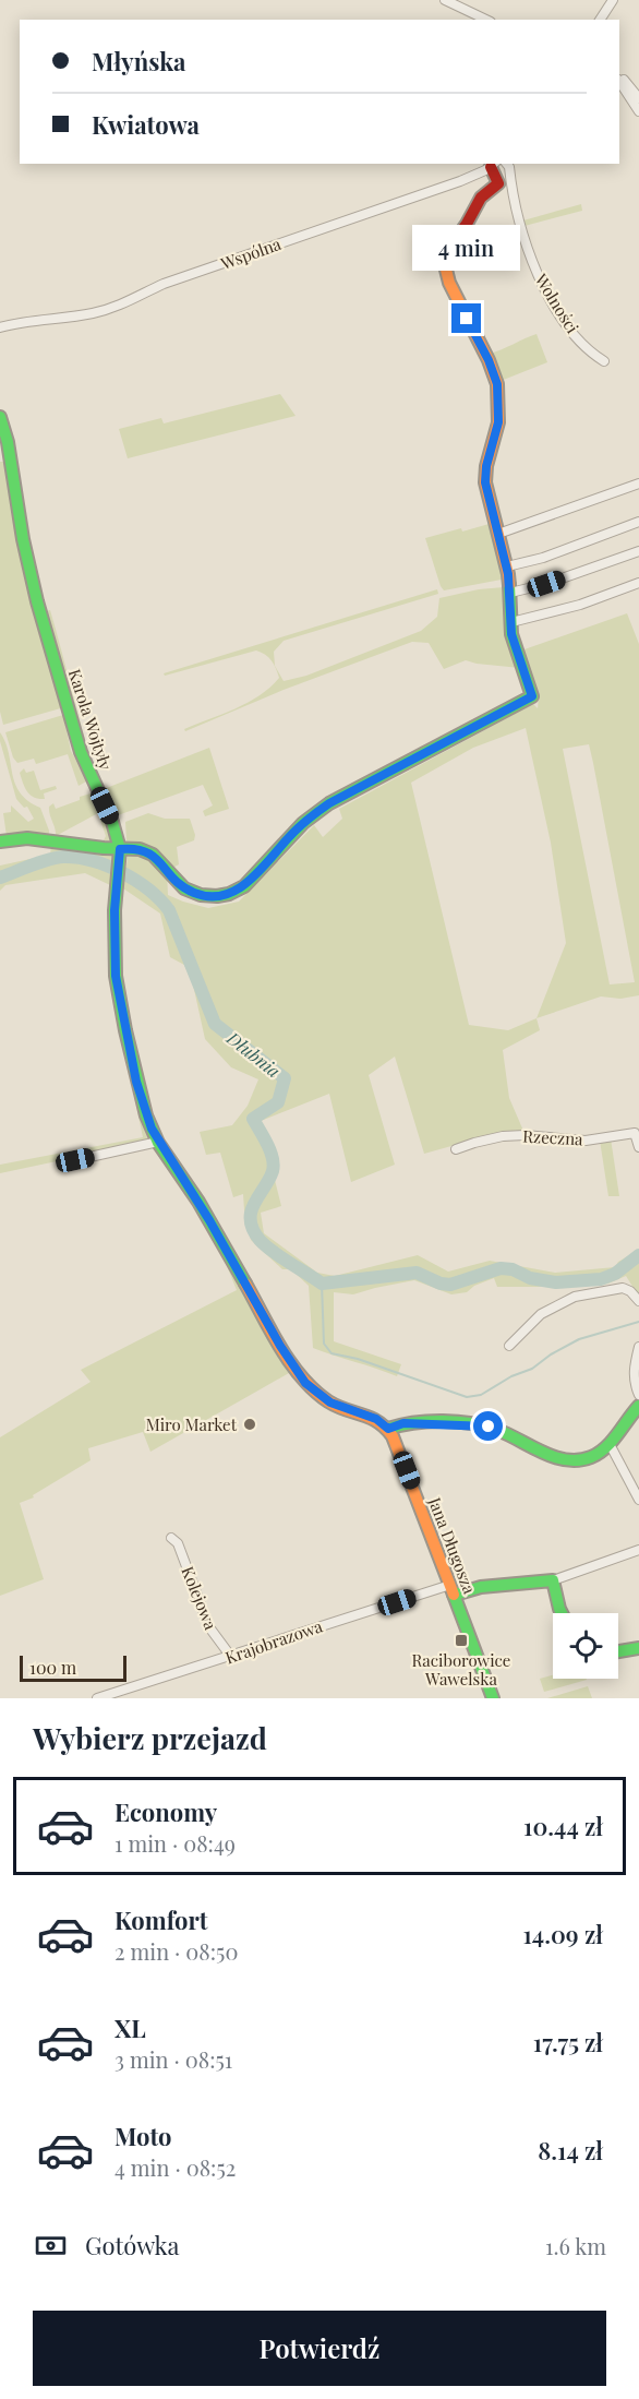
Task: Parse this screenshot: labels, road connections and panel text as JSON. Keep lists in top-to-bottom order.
{
  "streets": {
    "street": [
      "Wspólna",
      "Wolności",
      "Karola Wojtyły",
      "Rzeczna",
      "Jana Długosza",
      "Kolejowa",
      "Krajobrazowa"
    ]
  },
  "crossings": [
    ["Jana Długosza", "Krajobrazowa"],
    ["Kolejowa", "Krajobrazowa"]
  ],
  "water": ["Dłubnia"],
  "places": {
    "other": ["Miro Market"],
    "transit": ["Raciborowice Wawelska"]
  },
  "scale_bar": "100 m",
  "page": {
    "banner": ["Młyńska", "Kwiatowa"],
    "bubble": "4 min",
    "scale": "100 m",
    "heading": "Wybierz przejazd",
    "list": [
      {
        "name": "Economy",
        "note": "1 min · 08:49",
        "value": "10.44 zł"
      },
      {
        "name": "Komfort",
        "note": "2 min · 08:50",
        "value": "14.09 zł"
      },
      {
        "name": "XL",
        "note": "3 min · 08:51",
        "value": "17.75 zł"
      },
      {
        "name": "Moto",
        "note": "4 min · 08:52",
        "value": "8.14 zł"
      }
    ],
    "pay": ["Gotówka", "1.6 km"],
    "buttons": "Potwierdź"
  }
}
